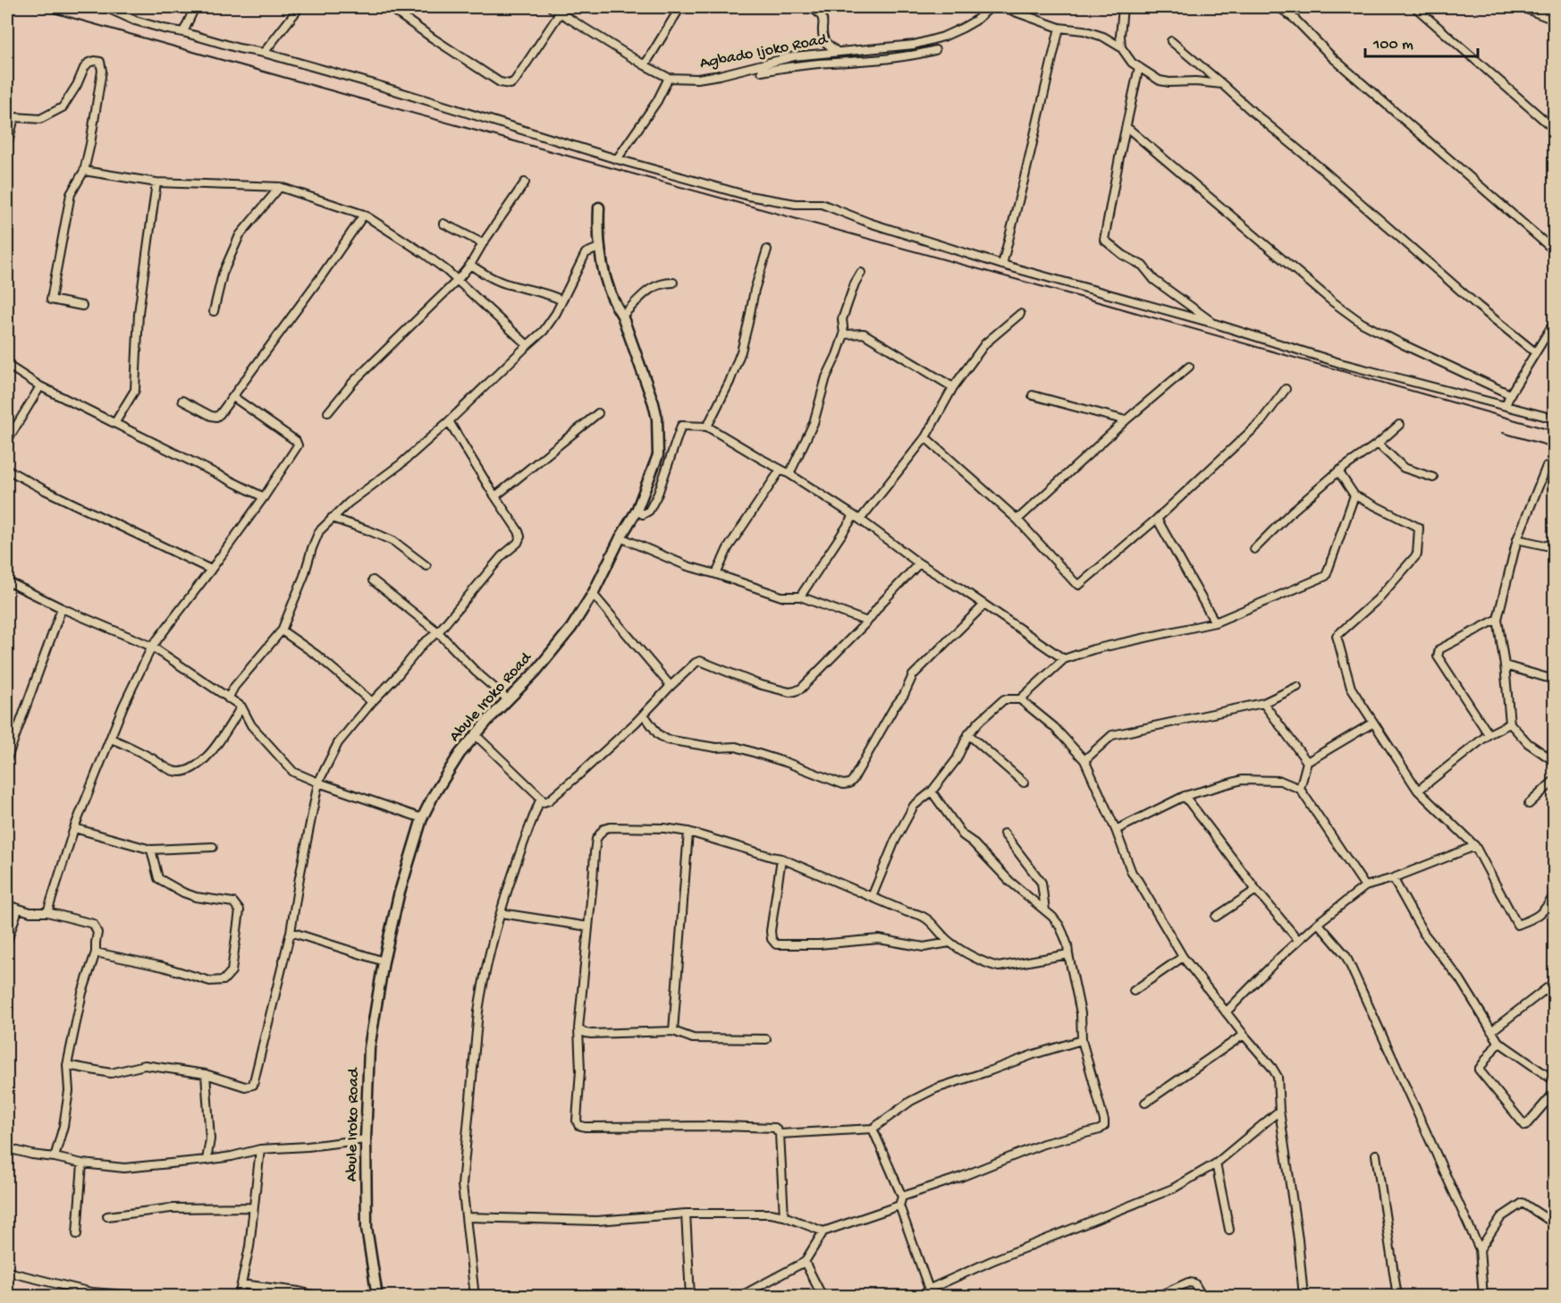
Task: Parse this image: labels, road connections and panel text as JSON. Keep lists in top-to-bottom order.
{
  "streets": {
    "street": ["Agbado Ijoko Road", "Abule Iroko Road"]
  },
  "scale_bar": "100 m"
}
